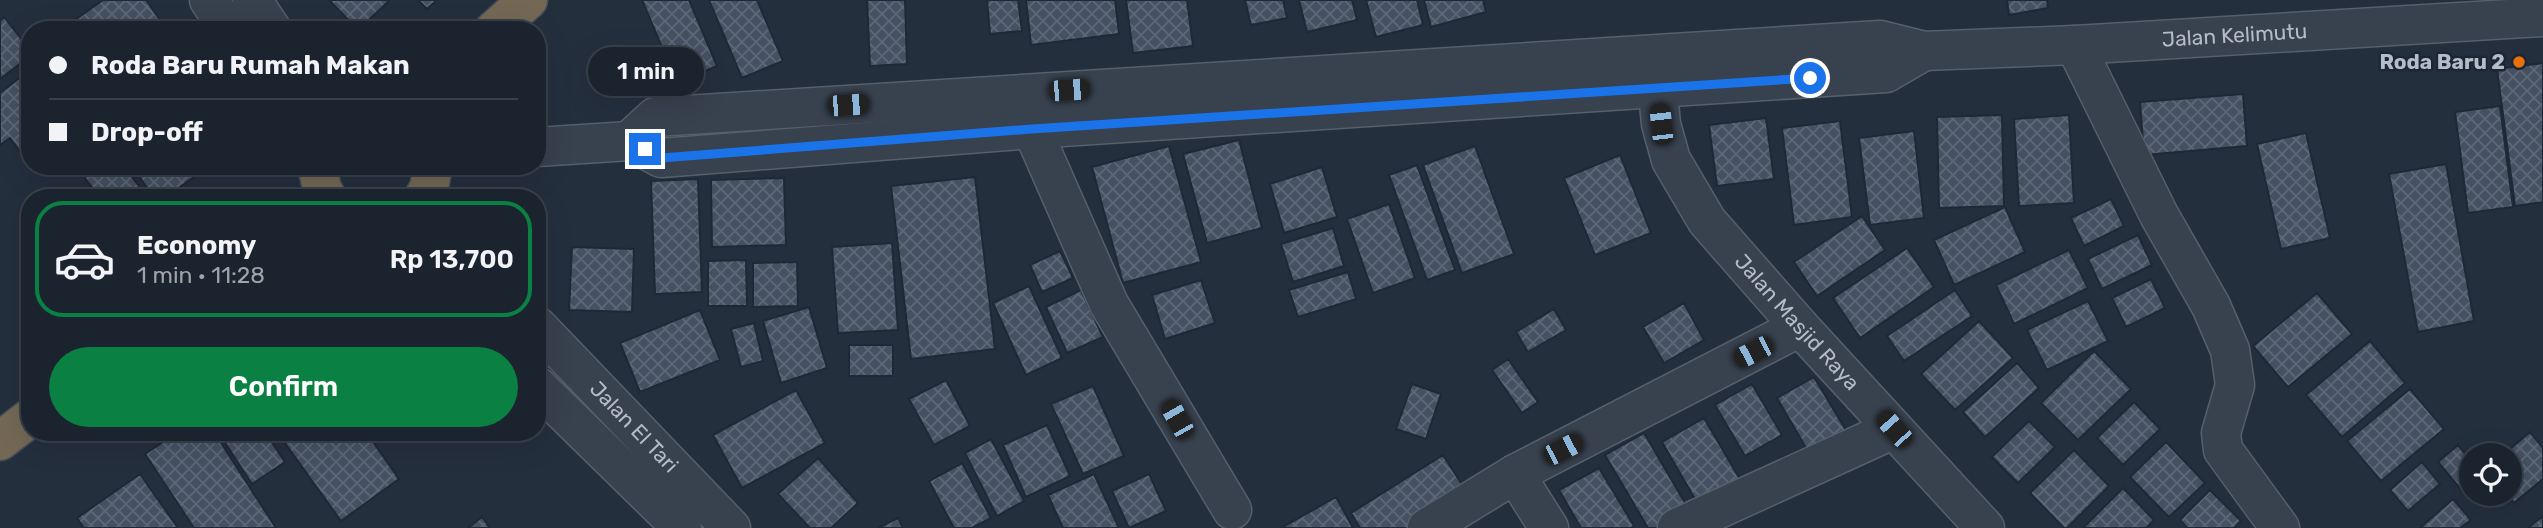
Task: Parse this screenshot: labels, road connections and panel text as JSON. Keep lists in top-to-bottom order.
{
  "streets": {
    "street": ["Jalan Kelimutu", "Jalan Masjid Raya", "Jalan El Tari"]
  },
  "crossings": [
    ["Jalan Kelimutu", "Jalan Masjid Raya"]
  ],
  "places": ["Roda Baru 2"],
  "page": {
    "banner": ["Roda Baru Rumah Makan", "Drop-off"],
    "bubble": "1 min",
    "list": [
      {
        "name": "Economy",
        "note": "1 min · 11:28",
        "value": "Rp 13,700"
      }
    ],
    "buttons": "Confirm"
  }
}
